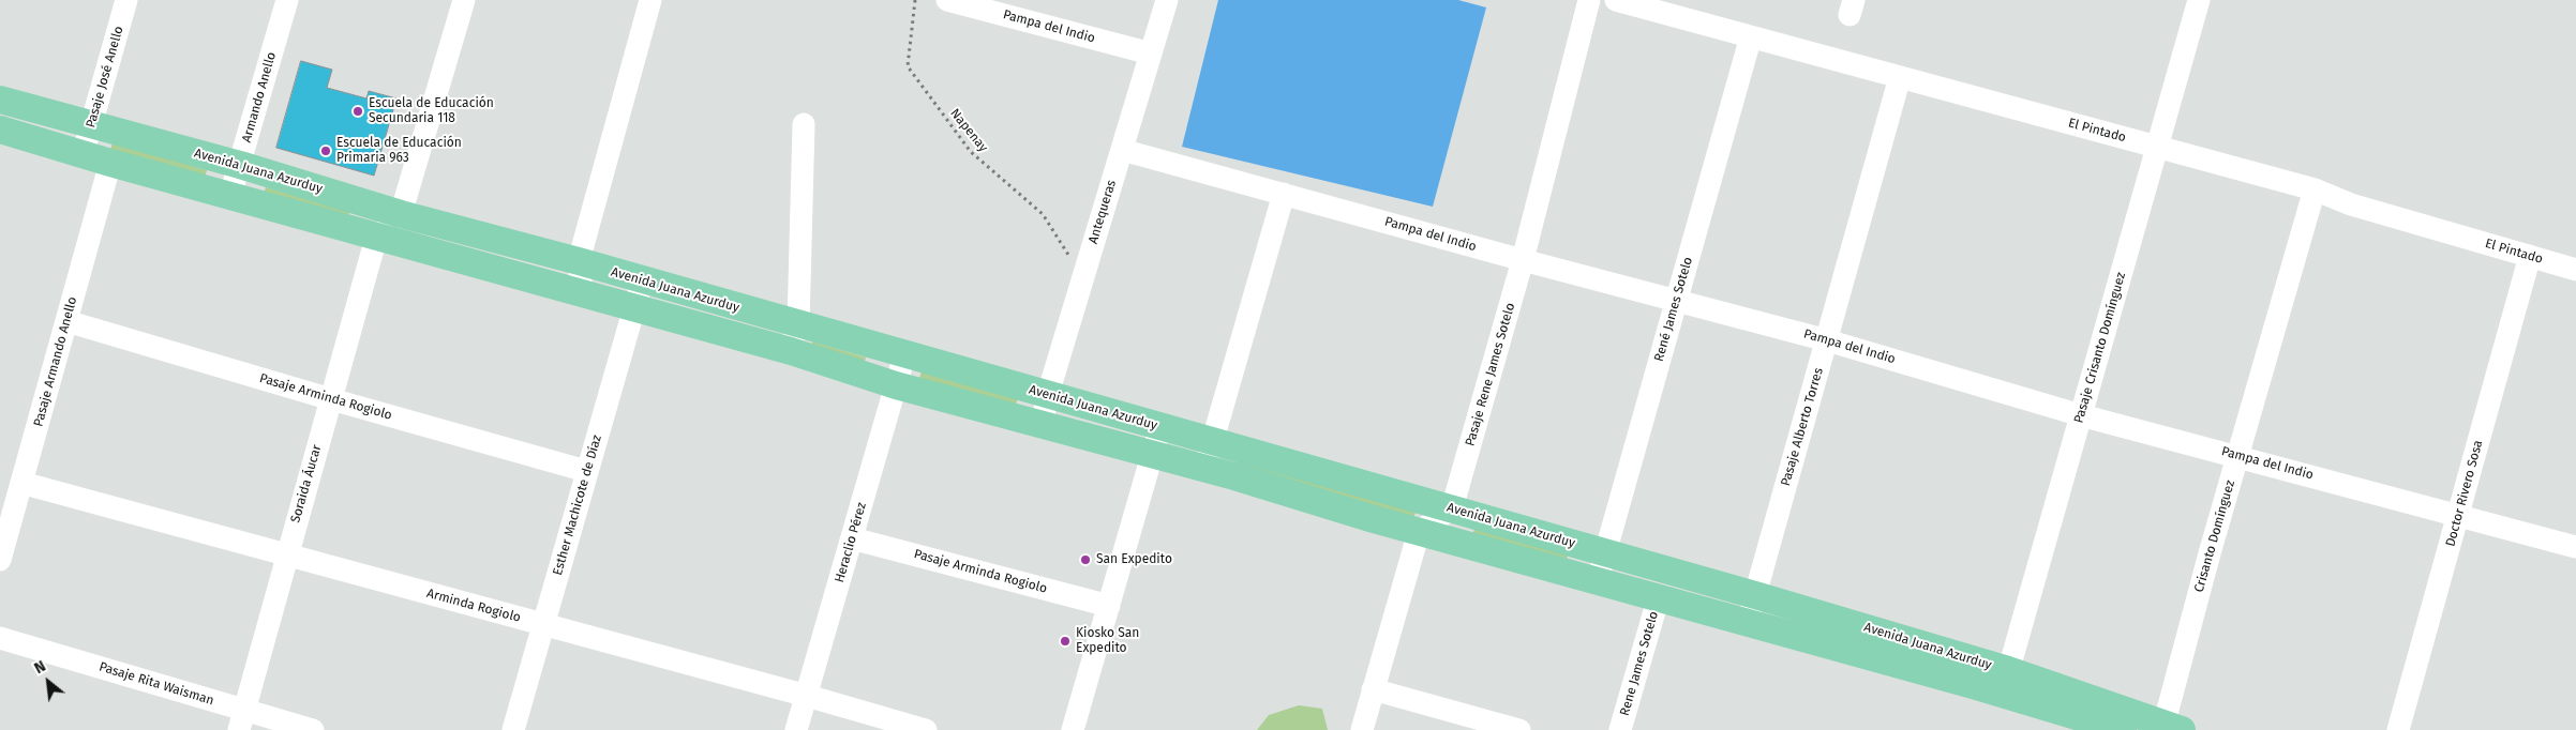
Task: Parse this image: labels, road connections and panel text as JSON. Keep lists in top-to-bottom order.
{
  "streets": {
    "main road": ["Avenida Juana Azurduy"],
    "street": [
      "Pampa del Indio",
      "Pasaje José Anello",
      "Armando Anello",
      "El Pintado",
      "Antequeras",
      "René James Sotelo",
      "Pasaje Crisanto Domínguez",
      "Pasaje Armando Anello",
      "Pasaje Rene James Sotelo",
      "Pasaje Arminda Rogiolo",
      "Pasaje Alberto Torres",
      "Soraida Áucar",
      "Doctor Rivero Sosa",
      "Esther Machicote de Díaz",
      "Crisanto Domínguez",
      "Heraclio Pérez",
      "Arminda Rogiolo",
      "Rene James Sotelo",
      "Pasaje Rita Waisman"
    ],
    "path": ["Napenay"]
  },
  "crossings": [
    ["Pampa del Indio", "Antequeras"],
    ["Pampa del Indio", "René James Sotelo"],
    ["Pampa del Indio", "Pasaje Crisanto Domínguez"],
    ["Pampa del Indio", "Pasaje Rene James Sotelo"],
    ["Pampa del Indio", "Pasaje Alberto Torres"],
    ["Pampa del Indio", "Doctor Rivero Sosa"],
    ["Pampa del Indio", "Crisanto Domínguez"],
    ["Pasaje José Anello", "Avenida Juana Azurduy"],
    ["Armando Anello", "Avenida Juana Azurduy"],
    ["Napenay", "Antequeras"],
    ["El Pintado", "René James Sotelo"],
    ["El Pintado", "Pasaje Crisanto Domínguez"],
    ["El Pintado", "Pasaje Alberto Torres"],
    ["El Pintado", "Doctor Rivero Sosa"],
    ["El Pintado", "Crisanto Domínguez"],
    ["Avenida Juana Azurduy", "Antequeras"],
    ["Avenida Juana Azurduy", "René James Sotelo"],
    ["Avenida Juana Azurduy", "Pasaje Crisanto Domínguez"],
    ["Avenida Juana Azurduy", "Pasaje Armando Anello"],
    ["Avenida Juana Azurduy", "Pasaje Rene James Sotelo"],
    ["Avenida Juana Azurduy", "Pasaje Alberto Torres"],
    ["Avenida Juana Azurduy", "Soraida Áucar"],
    ["Avenida Juana Azurduy", "Esther Machicote de Díaz"],
    ["Avenida Juana Azurduy", "Crisanto Domínguez"],
    ["Avenida Juana Azurduy", "Heraclio Pérez"],
    ["Avenida Juana Azurduy", "Rene James Sotelo"],
    ["Pasaje Armando Anello", "Pasaje Arminda Rogiolo"],
    ["Pasaje Armando Anello", "Arminda Rogiolo"],
    ["Pasaje Arminda Rogiolo", "Soraida Áucar"],
    ["Pasaje Arminda Rogiolo", "Esther Machicote de Díaz"],
    ["Pasaje Arminda Rogiolo", "Heraclio Pérez"],
    ["Soraida Áucar", "Arminda Rogiolo"],
    ["Soraida Áucar", "Pasaje Rita Waisman"],
    ["Esther Machicote de Díaz", "Arminda Rogiolo"],
    ["Heraclio Pérez", "Arminda Rogiolo"]
  ],
  "places": [
    "Escuela de Educación Secundaria 118",
    "Escuela de Educación Primaria 963",
    "San Expedito",
    "Kiosko San Expedito"
  ],
  "north": "top left"
}
